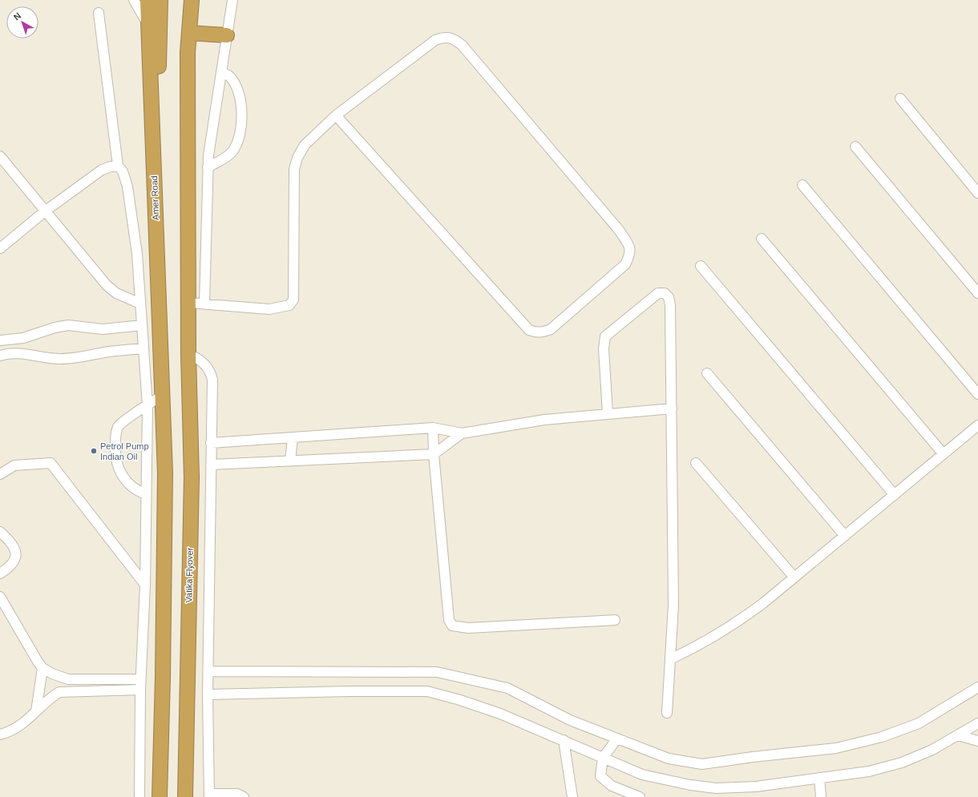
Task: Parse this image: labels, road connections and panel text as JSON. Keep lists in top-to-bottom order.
{
  "streets": {
    "highway": ["Amer Road", "Vatika Flyover"]
  },
  "places": ["Petrol Pump Indian Oil"],
  "north": "top left"
}
